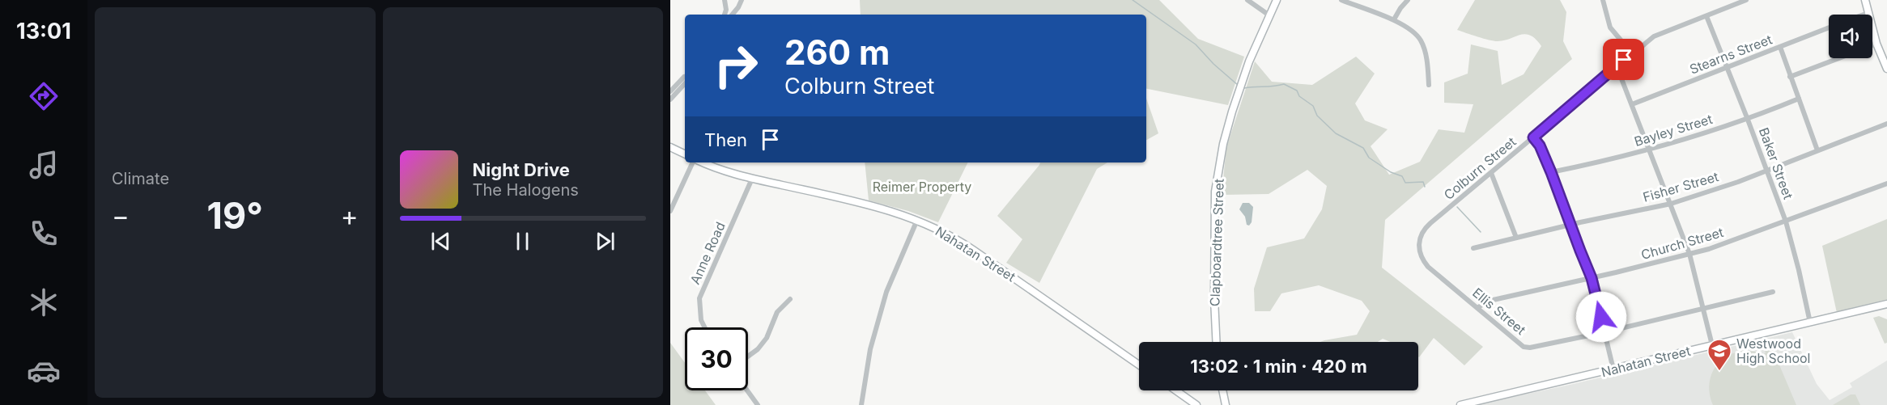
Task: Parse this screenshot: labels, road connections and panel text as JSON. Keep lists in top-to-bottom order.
{
  "streets": {
    "main road": ["Clapboardtree Street", "Nahatan Street"],
    "street": [
      "Stearns Street",
      "Bayley Street",
      "Baker Street",
      "Colburn Street",
      "Fisher Street",
      "Church Street",
      "Anne Road",
      "Ellis Street"
    ]
  },
  "crossings": [
    ["Stearns Street", "Baker Street"],
    ["Bayley Street", "Baker Street"],
    ["Baker Street", "Colburn Street"],
    ["Baker Street", "Fisher Street"],
    ["Baker Street", "Church Street"],
    ["Baker Street", "Nahatan Street"],
    ["Colburn Street", "Ellis Street"],
    ["Church Street", "Ellis Street"],
    ["Anne Road", "Nahatan Street"]
  ],
  "parks": ["Reimer Property"],
  "places": {
    "school or university": ["Westwood High School"]
  },
  "page": {
    "tabs": "13:01",
    "tile": "Climate",
    "turn": ["260 m", "Colburn Street"],
    "then": "Then",
    "song": ["Night Drive", "The Halogens"],
    "heat": ["−", "19°", "+"],
    "limit": "30",
    "trip": "13:02 · 1 min · 420 m"
  }
}
